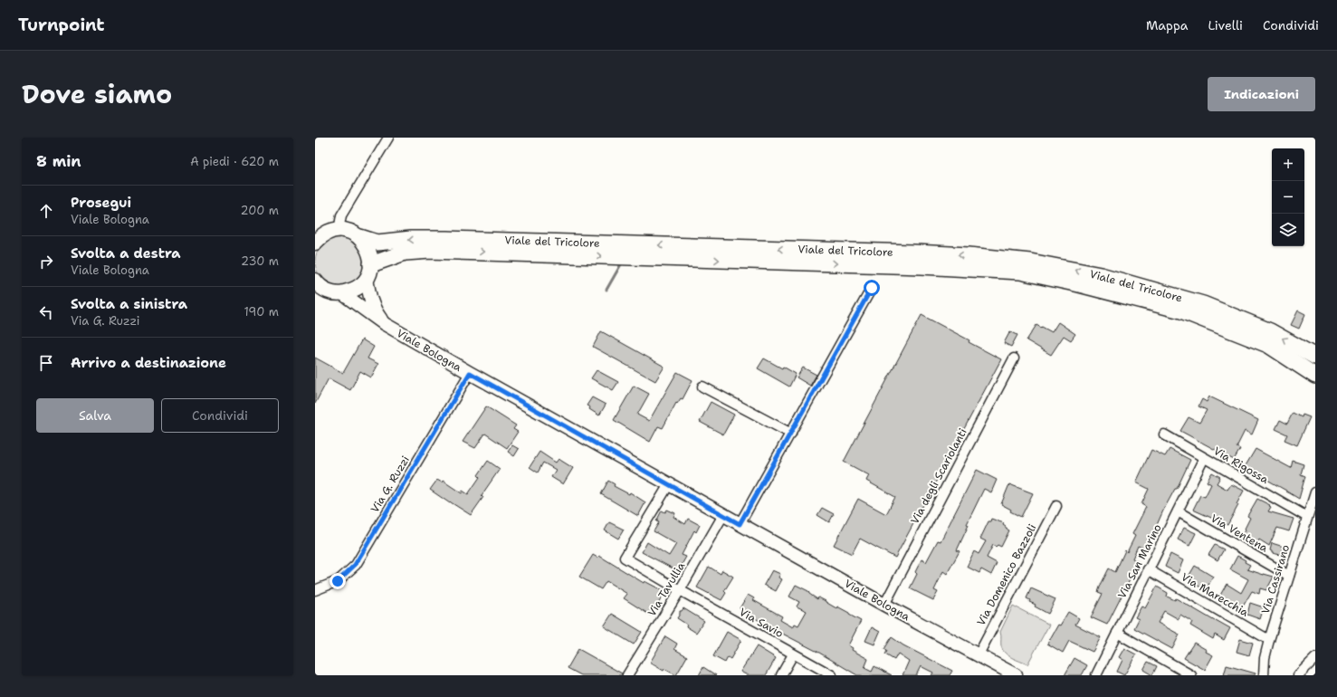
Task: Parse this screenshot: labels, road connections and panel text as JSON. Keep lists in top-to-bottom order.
{
  "streets": {
    "highway": ["Viale del Tricolore"],
    "main road": ["Viale Bologna"],
    "street": [
      "Via Rigossa",
      "Via degli Scariolanti",
      "Via G. Ruzzi",
      "Via Ventena",
      "Via San Marino",
      "Via Domenico Bazzoli",
      "Via Cassirano",
      "Via Tavullia",
      "Via Marecchia",
      "Via Savio"
    ]
  },
  "crossings": [
    ["Viale del Tricolore", "Viale Bologna"],
    ["Viale Bologna", "Via degli Scariolanti"],
    ["Viale Bologna", "Via G. Ruzzi"],
    ["Viale Bologna", "Via Domenico Bazzoli"],
    ["Viale Bologna", "Via Tavullia"],
    ["Viale Bologna", "Via Savio"],
    ["Via Rigossa", "Via San Marino"],
    ["Via Rigossa", "Via Cassirano"],
    ["Via Ventena", "Via San Marino"],
    ["Via Ventena", "Via Cassirano"],
    ["Via San Marino", "Via Marecchia"],
    ["Via Cassirano", "Via Marecchia"],
    ["Via Tavullia", "Via Savio"]
  ],
  "page": {
    "header": "Turnpoint",
    "nav": ["Mappa", "Livelli", "Condividi"],
    "title": "Dove siamo",
    "buttons": [
      "Indicazioni",
      ["Salva", "Condividi"]
    ],
    "heading": ["8 min", "A piedi · 620 m"],
    "map_buttons": ["+", "−"],
    "list": [
      ["Prosegui", "Viale Bologna", "200 m"],
      ["Svolta a destra", "Viale Bologna", "230 m"],
      ["Svolta a sinistra", "Via G. Ruzzi", "190 m"],
      "Arrivo a destinazione"
    ]
  }
}
